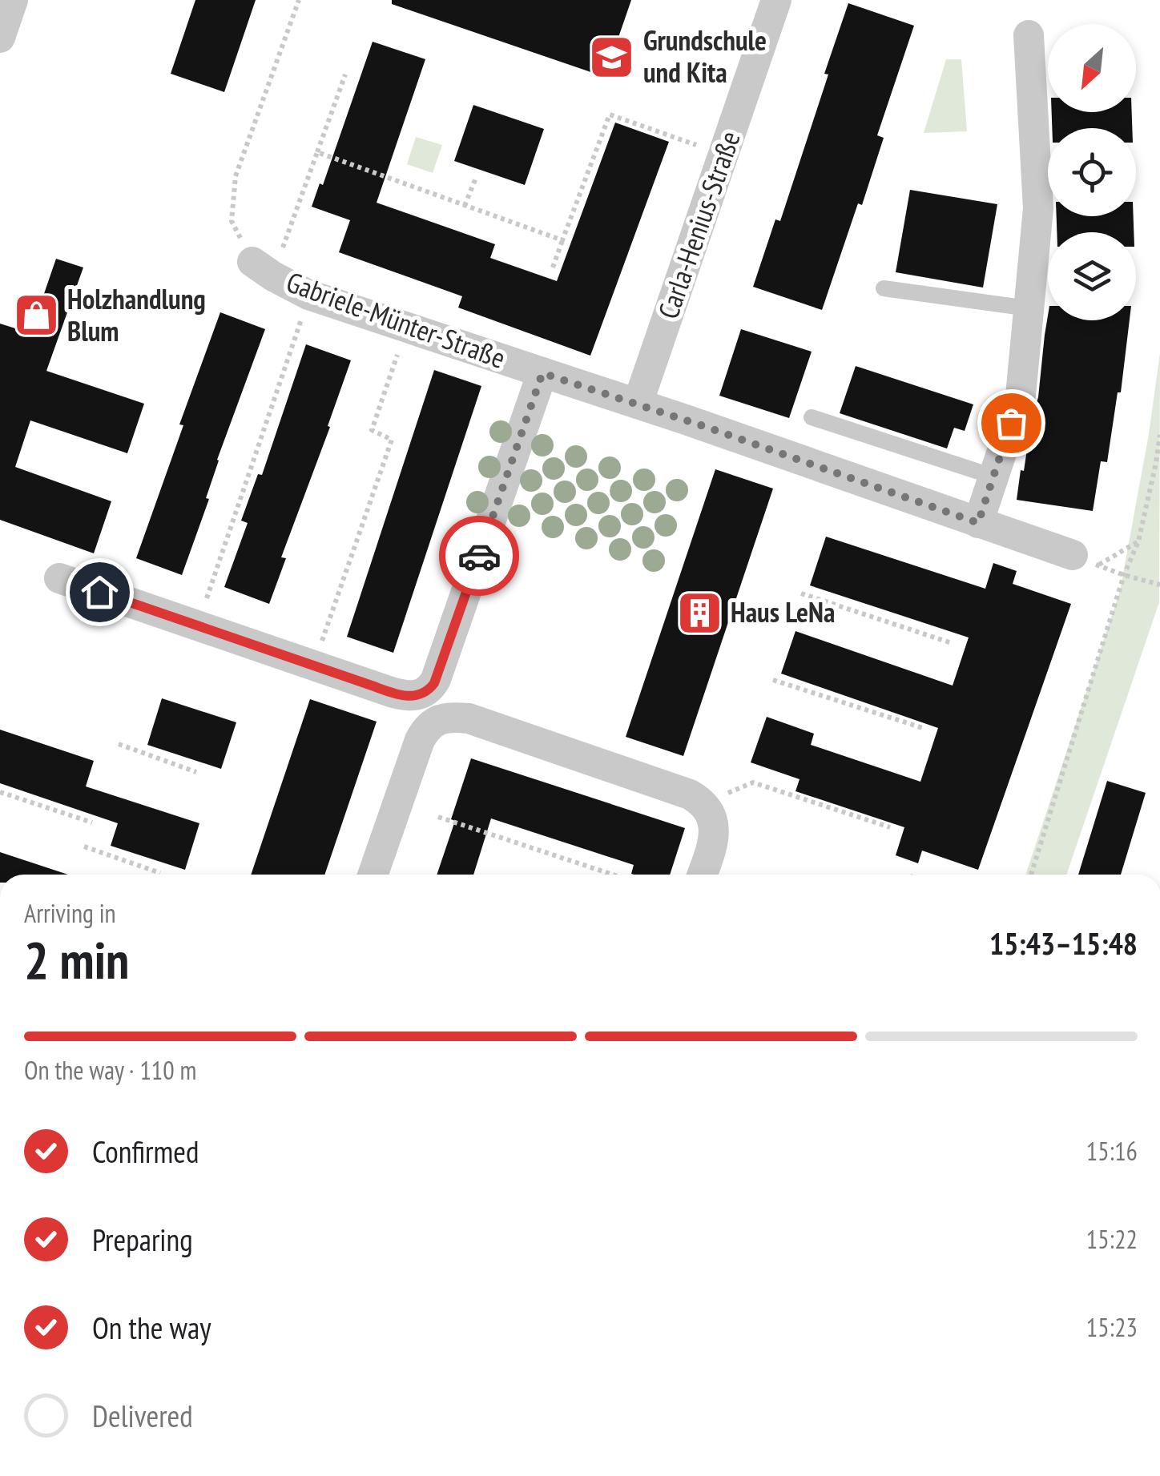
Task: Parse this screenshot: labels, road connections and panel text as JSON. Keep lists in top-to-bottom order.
{
  "streets": {
    "street": ["Carla-Henius-Straße", "Gabriele-Münter-Straße"]
  },
  "crossings": [
    ["Carla-Henius-Straße", "Gabriele-Münter-Straße"]
  ],
  "places": {
    "school or university": ["Grundschule und Kita"],
    "shop": ["Holzhandlung Blum"],
    "building": ["Haus LeNa"]
  },
  "north": "bottom left",
  "page": {
    "heading": ["2 min", "Arriving in", "15:43–15:48"],
    "bar": "On the way · 110 m",
    "list": [
      ["Confirmed", "15:16"],
      ["Preparing", "15:22"],
      ["On the way", "15:23"],
      "Delivered"
    ]
  }
}
